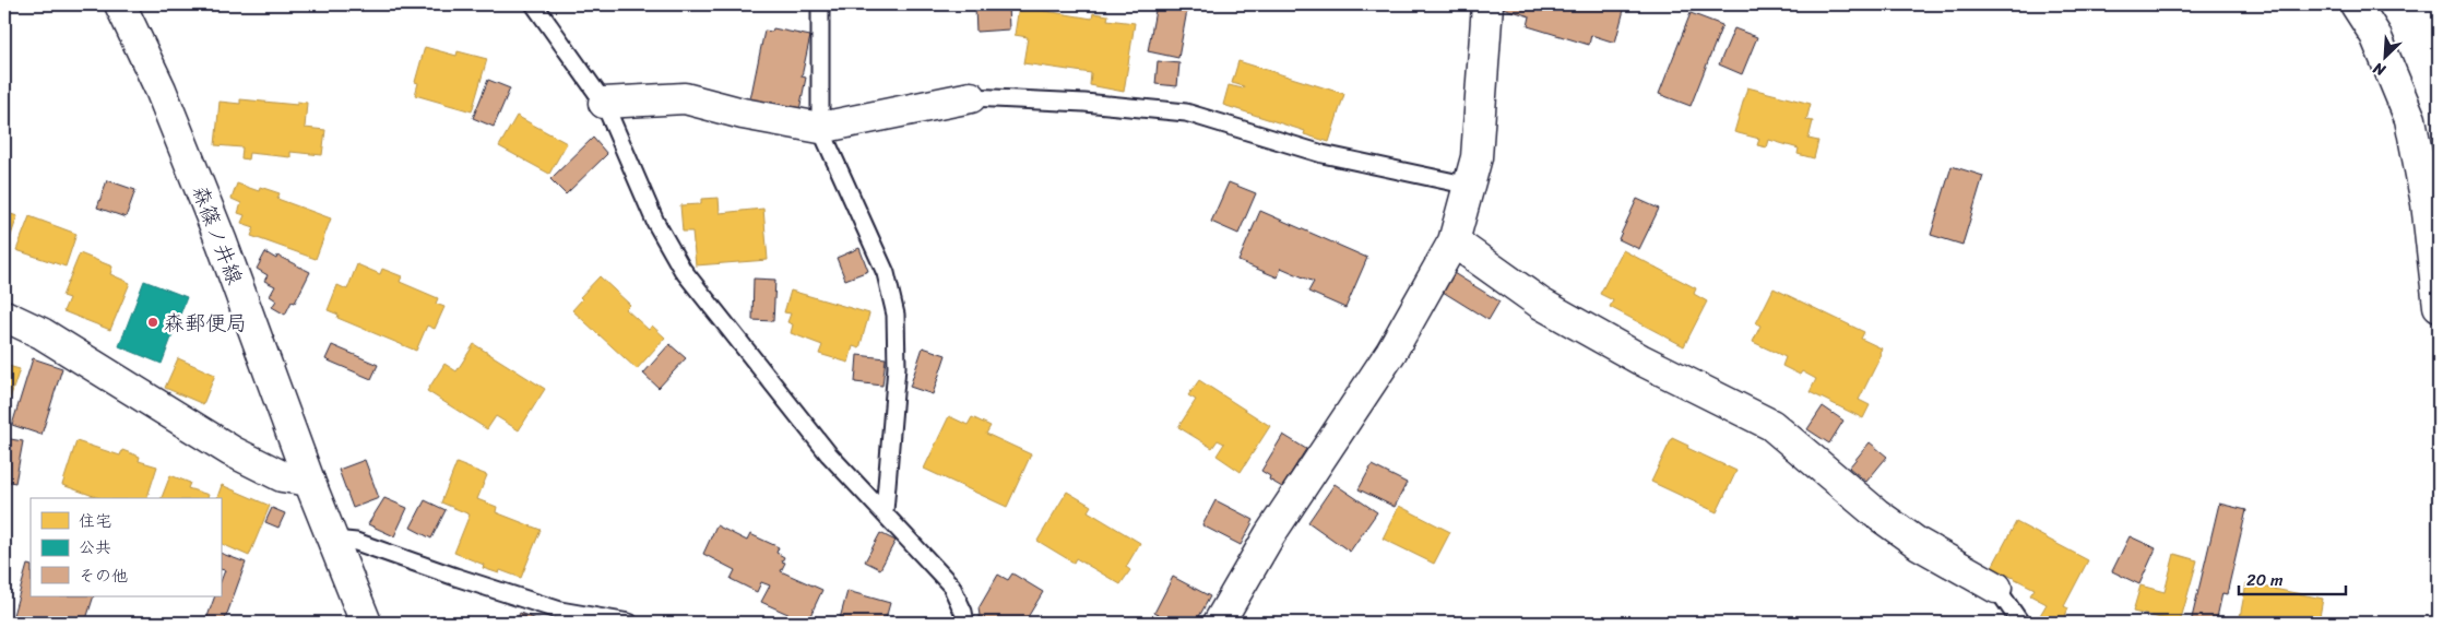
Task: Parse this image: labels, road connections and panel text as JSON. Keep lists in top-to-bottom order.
{
  "streets": {
    "street": ["森篠ノ井線"]
  },
  "places": ["森郵便局"],
  "legend": ["住宅", "公共", "その他"],
  "scale_bar": "20 m",
  "north": "bottom left"
}
